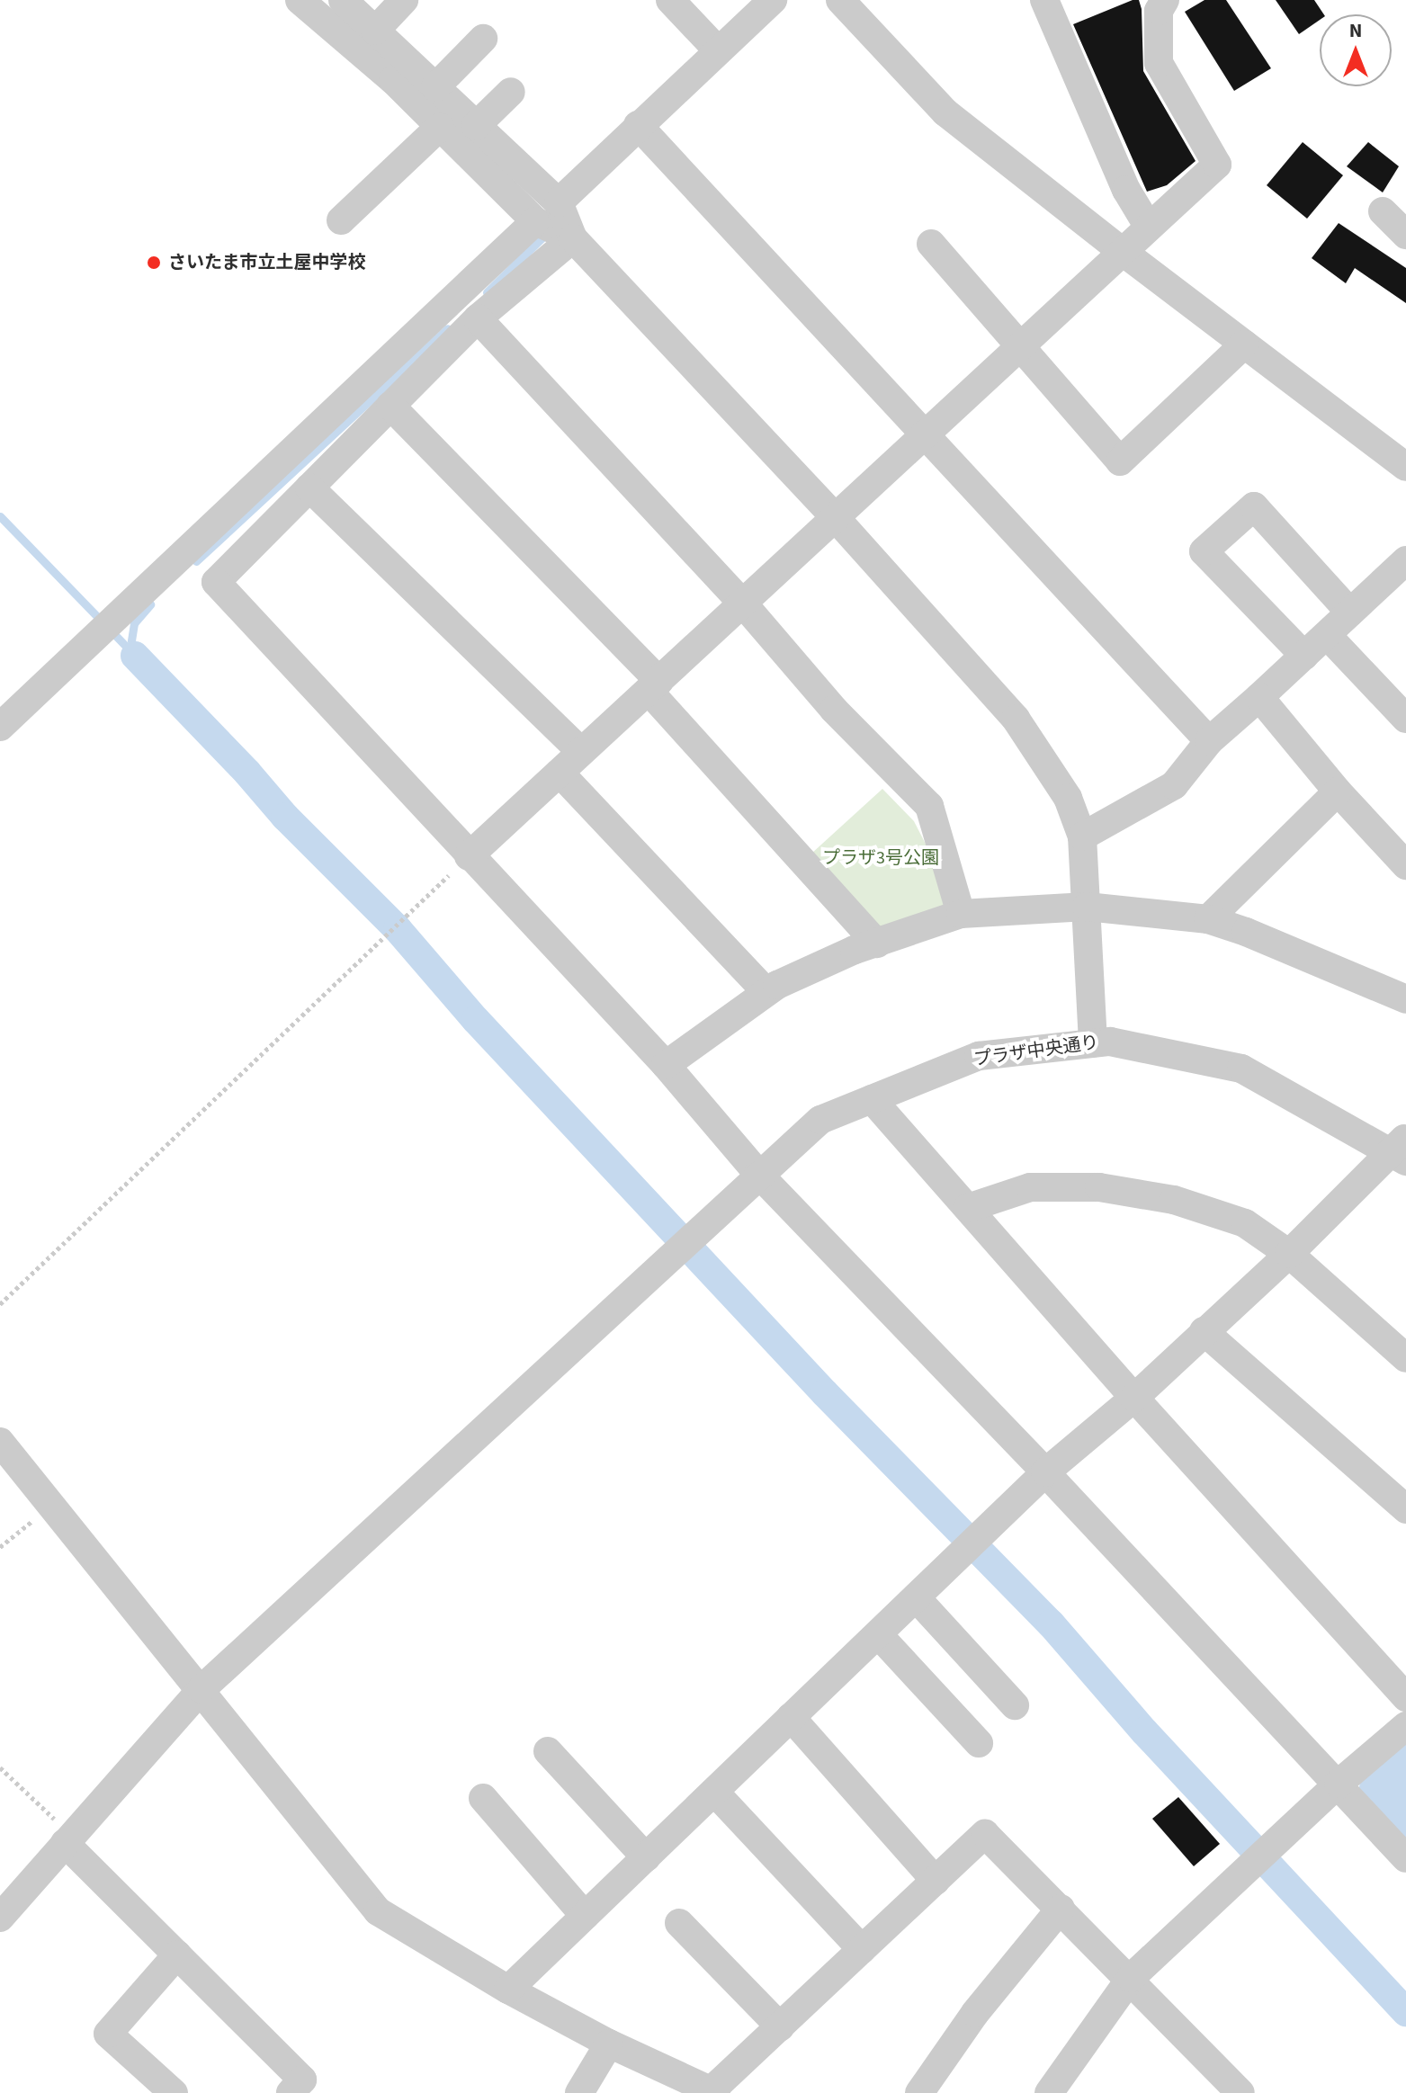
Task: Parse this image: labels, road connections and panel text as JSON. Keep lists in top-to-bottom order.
{
  "streets": {
    "street": ["プラザ中央通り"]
  },
  "parks": ["プラザ3号公園"],
  "places": ["さいたま市立土屋中学校"],
  "north": "top"
}
